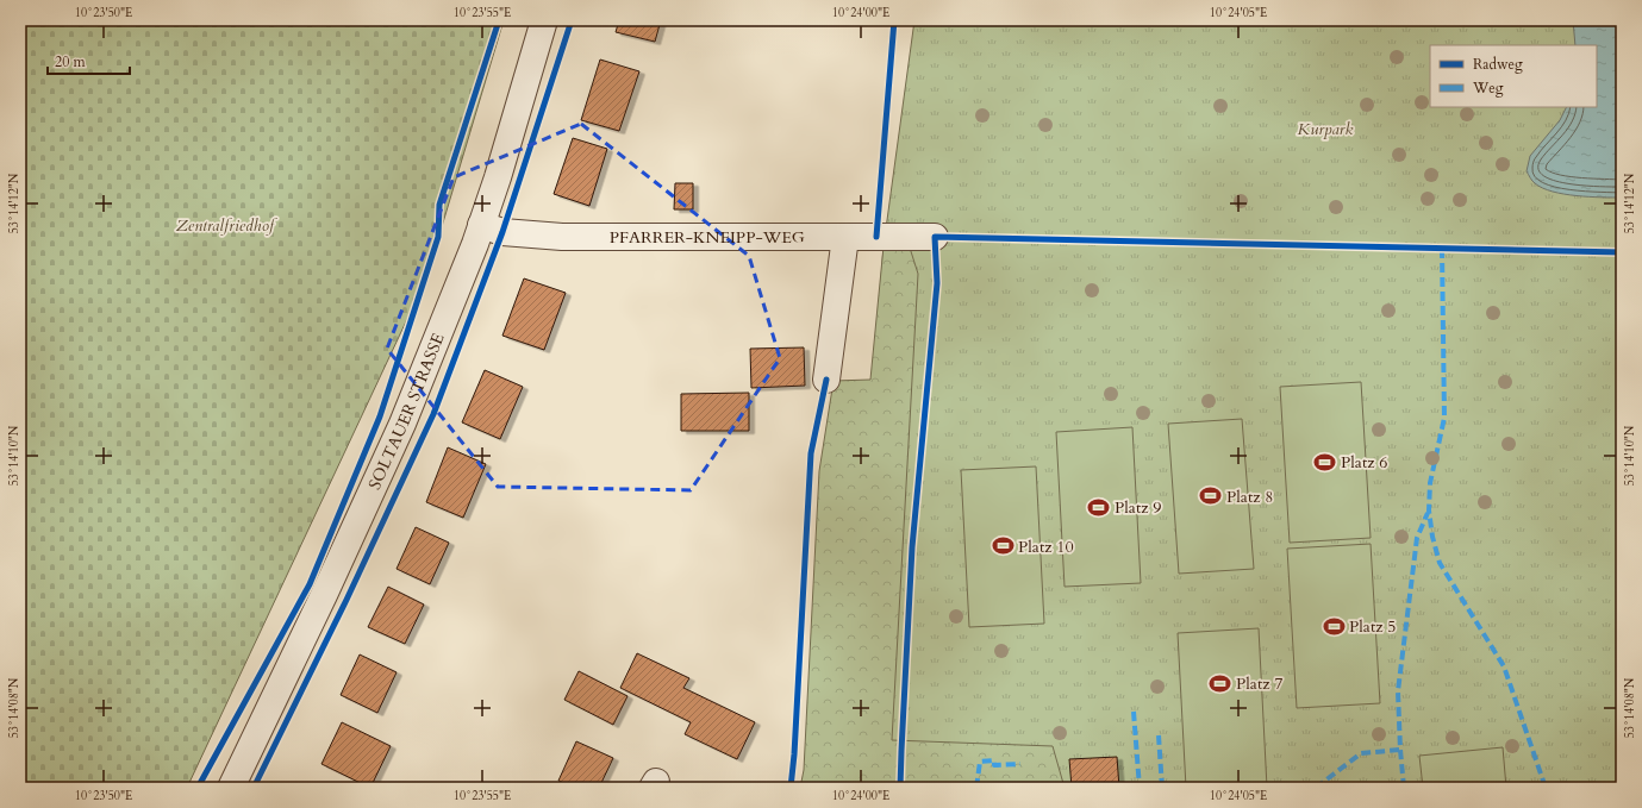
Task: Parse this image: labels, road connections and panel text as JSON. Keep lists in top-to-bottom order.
{
  "streets": {
    "street": ["PFARRER-KNEIPP-WEG", "SOLTAUER STRASSE"]
  },
  "crossings": [
    ["PFARRER-KNEIPP-WEG", "SOLTAUER STRASSE"]
  ],
  "parks": ["Kurpark", "Zentralfriedhof"],
  "places": {
    "sports": [
      "Platz 6",
      "Platz 8",
      "Platz 9",
      "Platz 10",
      "Platz 5",
      "Platz 7"
    ]
  },
  "legend": ["Radweg", "Weg"],
  "scale_bar": "20 m",
  "coordinates": [
    "10°23'50\"E",
    "10°23'55\"E",
    "10°24'00\"E",
    "10°24'05\"E",
    "53°14'12\"N",
    "53°14'10\"N",
    "53°14'08\"N"
  ]
}
